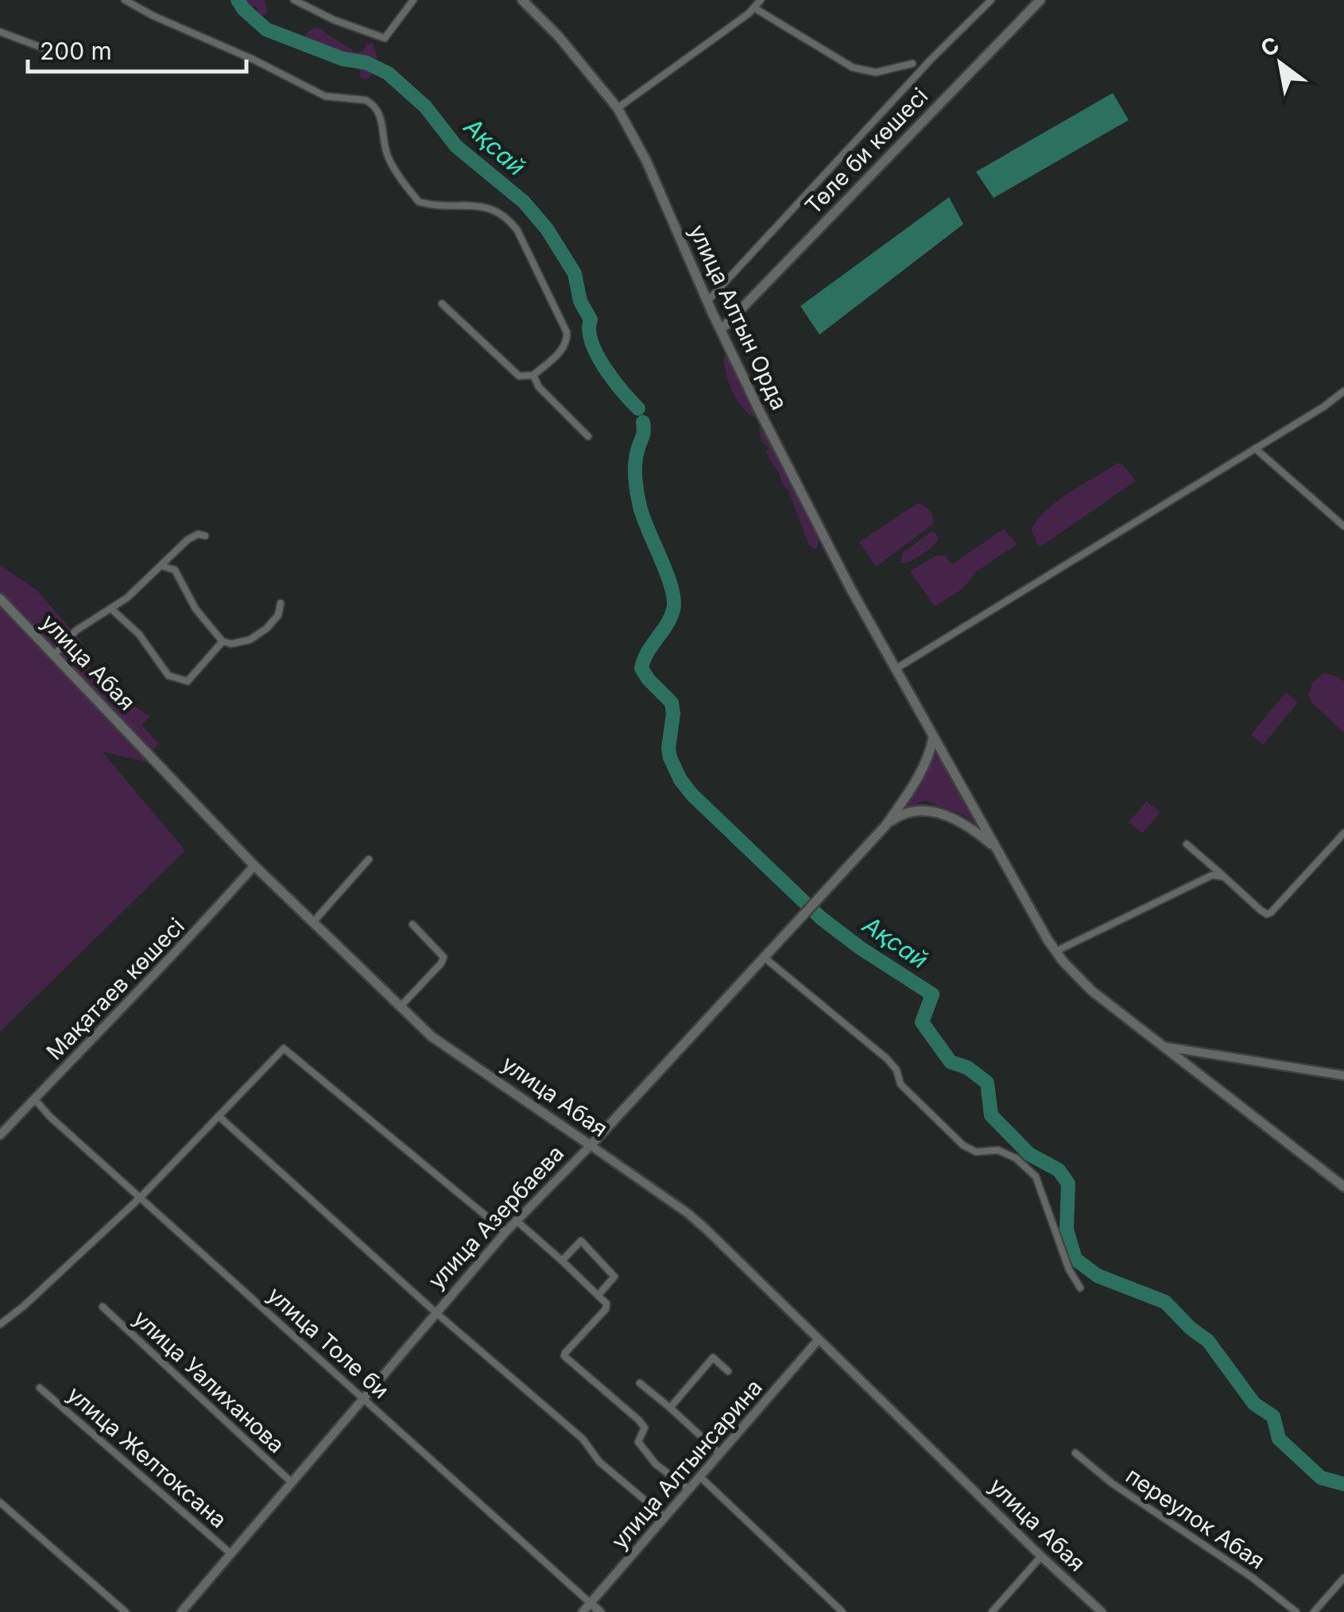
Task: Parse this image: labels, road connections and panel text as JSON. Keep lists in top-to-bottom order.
{
  "streets": {
    "main road": [
      "Төле би көшесі",
      "улица Алтын Орда",
      "улица Абая",
      "улица Азербаева"
    ],
    "street": [
      "Мақатаев көшесі",
      "улица Толе би",
      "улица Уалиханова",
      "улица Желтоксана",
      "улица Алтынсарина",
      "переулок Абая"
    ]
  },
  "crossings": [
    ["Төле би көшесі", "улица Алтын Орда"],
    ["улица Алтын Орда", "улица Азербаева"],
    ["улица Абая", "Мақатаев көшесі"],
    ["улица Абая", "улица Азербаева"],
    ["улица Абая", "улица Алтынсарина"],
    ["Мақатаев көшесі", "улица Толе би"],
    ["улица Азербаева", "улица Толе би"],
    ["улица Азербаева", "улица Уалиханова"],
    ["улица Азербаева", "улица Желтоксана"],
    ["улица Толе би", "улица Алтынсарина"]
  ],
  "water": ["Ақсай"],
  "scale_bar": "200 m",
  "north": "top left"
}
